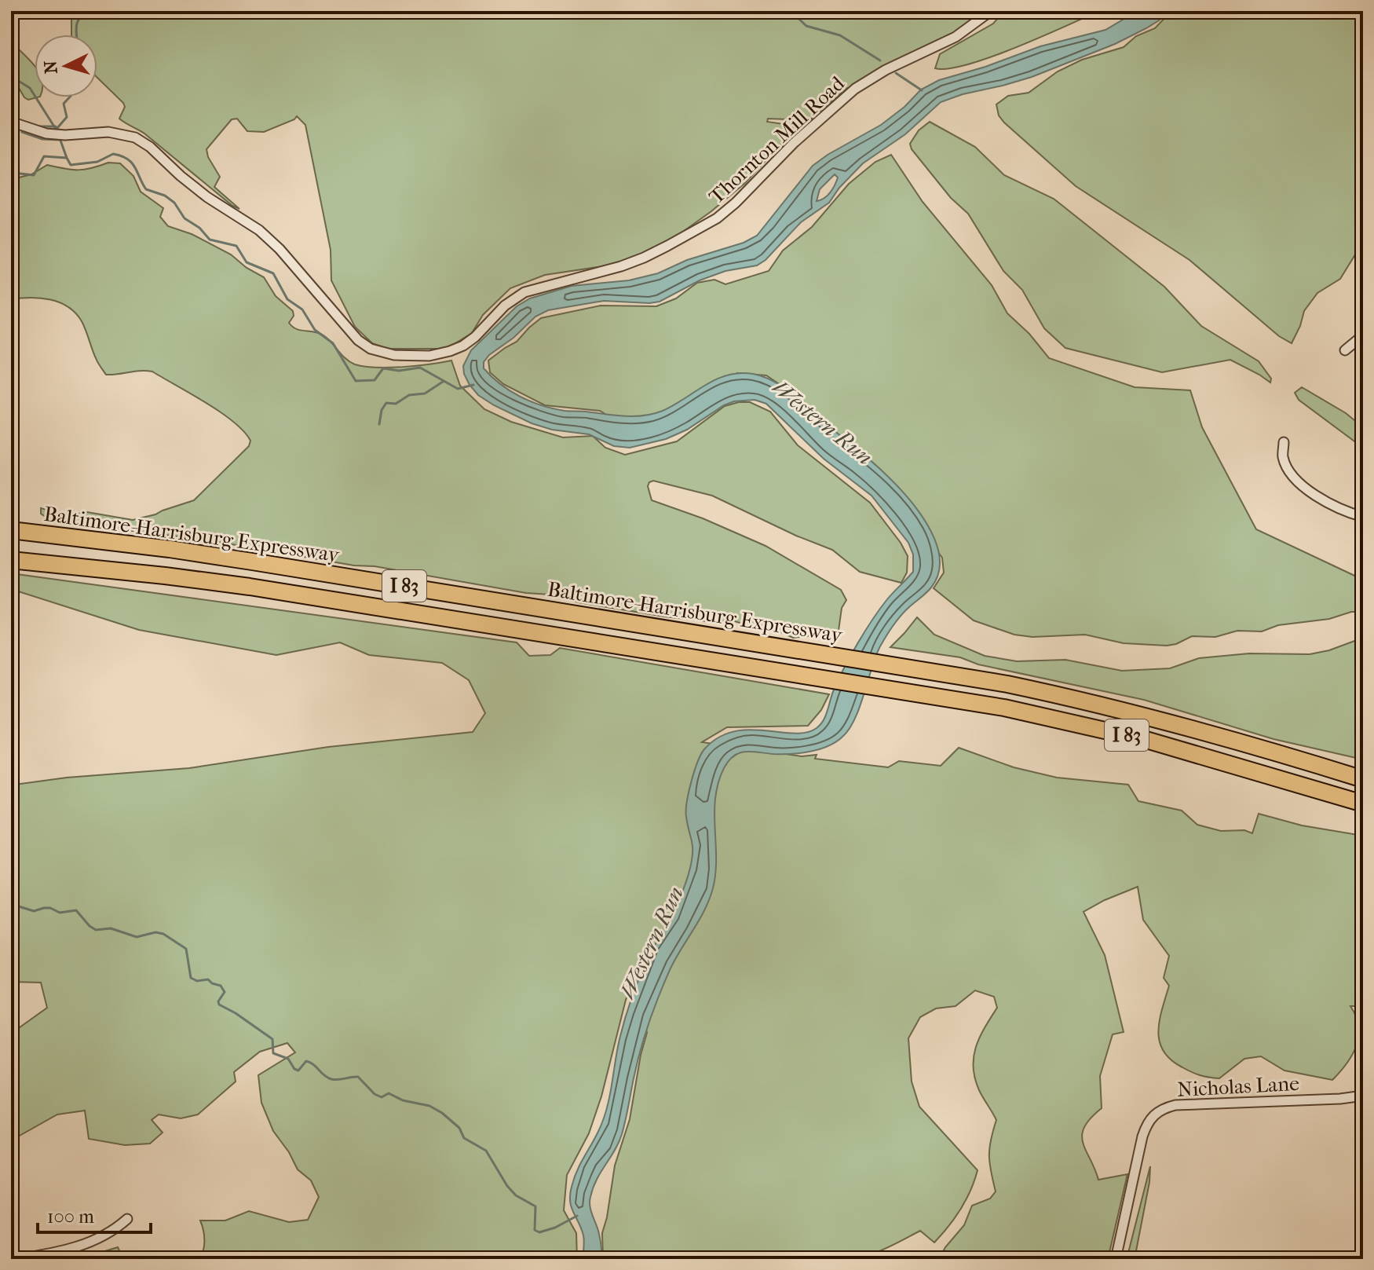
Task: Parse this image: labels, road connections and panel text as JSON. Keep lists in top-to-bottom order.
{
  "streets": {
    "highway": ["Baltimore-Harrisburg Expressway", "I 83"],
    "street": ["Thornton Mill Road", "Nicholas Lane"]
  },
  "water": ["Western Run"],
  "scale_bar": "100 m",
  "north": "left"
}
